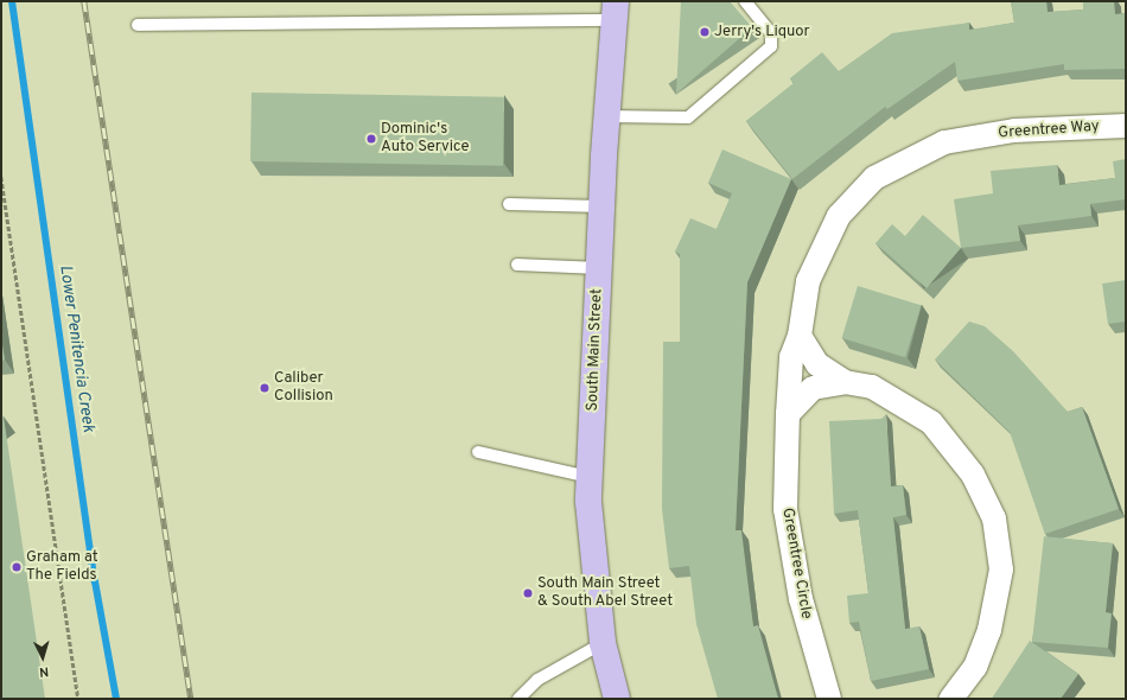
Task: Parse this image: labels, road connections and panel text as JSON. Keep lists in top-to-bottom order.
{
  "streets": {
    "main road": ["South Main Street"],
    "street": ["Greentree Way", "Greentree Circle"]
  },
  "crossings": [
    ["Greentree Way", "Greentree Circle"]
  ],
  "water": ["Lower Penitencia Creek"],
  "places": [
    "Jerry's Liquor",
    "Dominic's Auto Service",
    "Caliber Collision",
    "Graham at The Fields",
    "South Main Street & South Abel Street"
  ],
  "north": "bottom"
}
